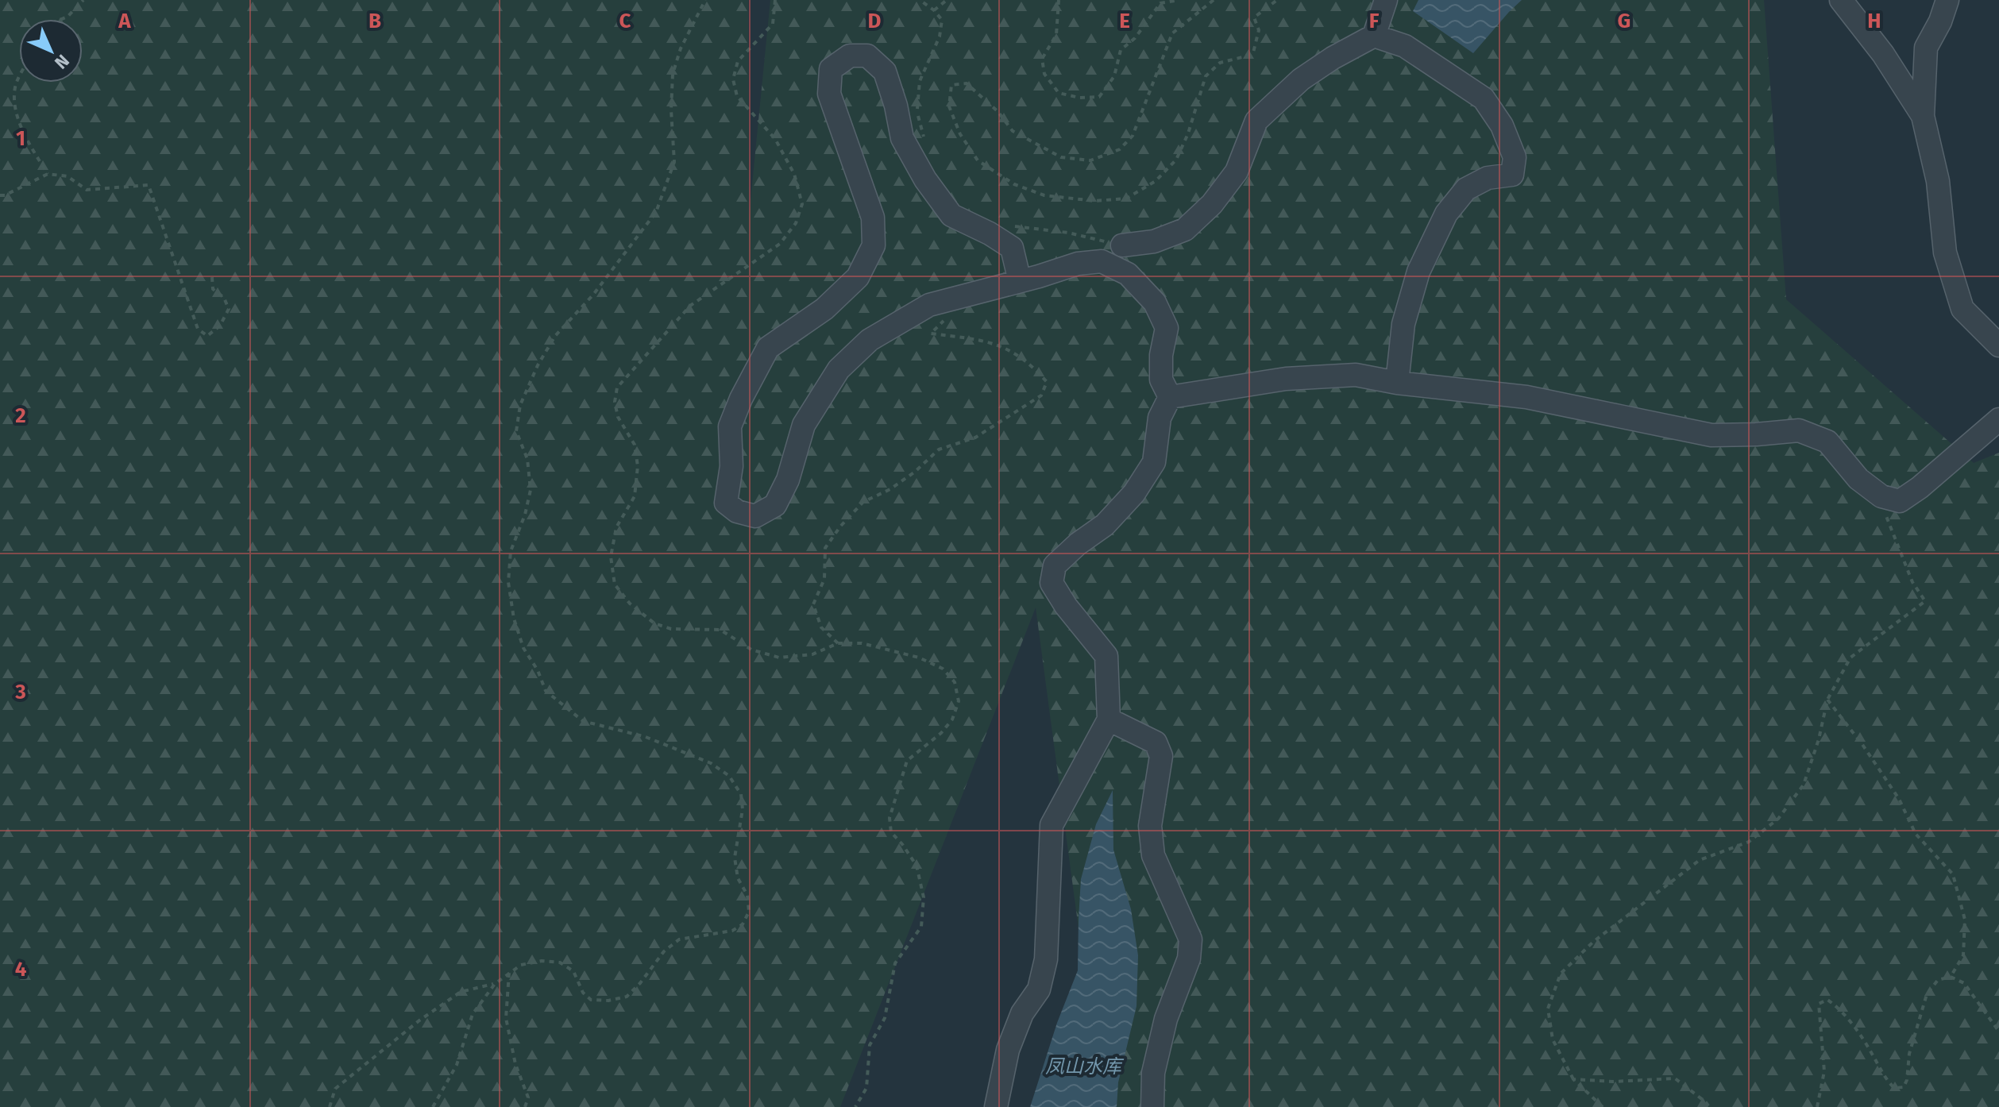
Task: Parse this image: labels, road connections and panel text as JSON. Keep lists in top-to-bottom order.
{
  "water": ["凤山水库"],
  "north": "bottom right",
  "grid": {
    "columns": [
      "A",
      "B",
      "C",
      "D",
      "E",
      "F",
      "G",
      "H"
    ],
    "rows": [
      "1",
      "2",
      "3",
      "4"
    ]
  }
}
